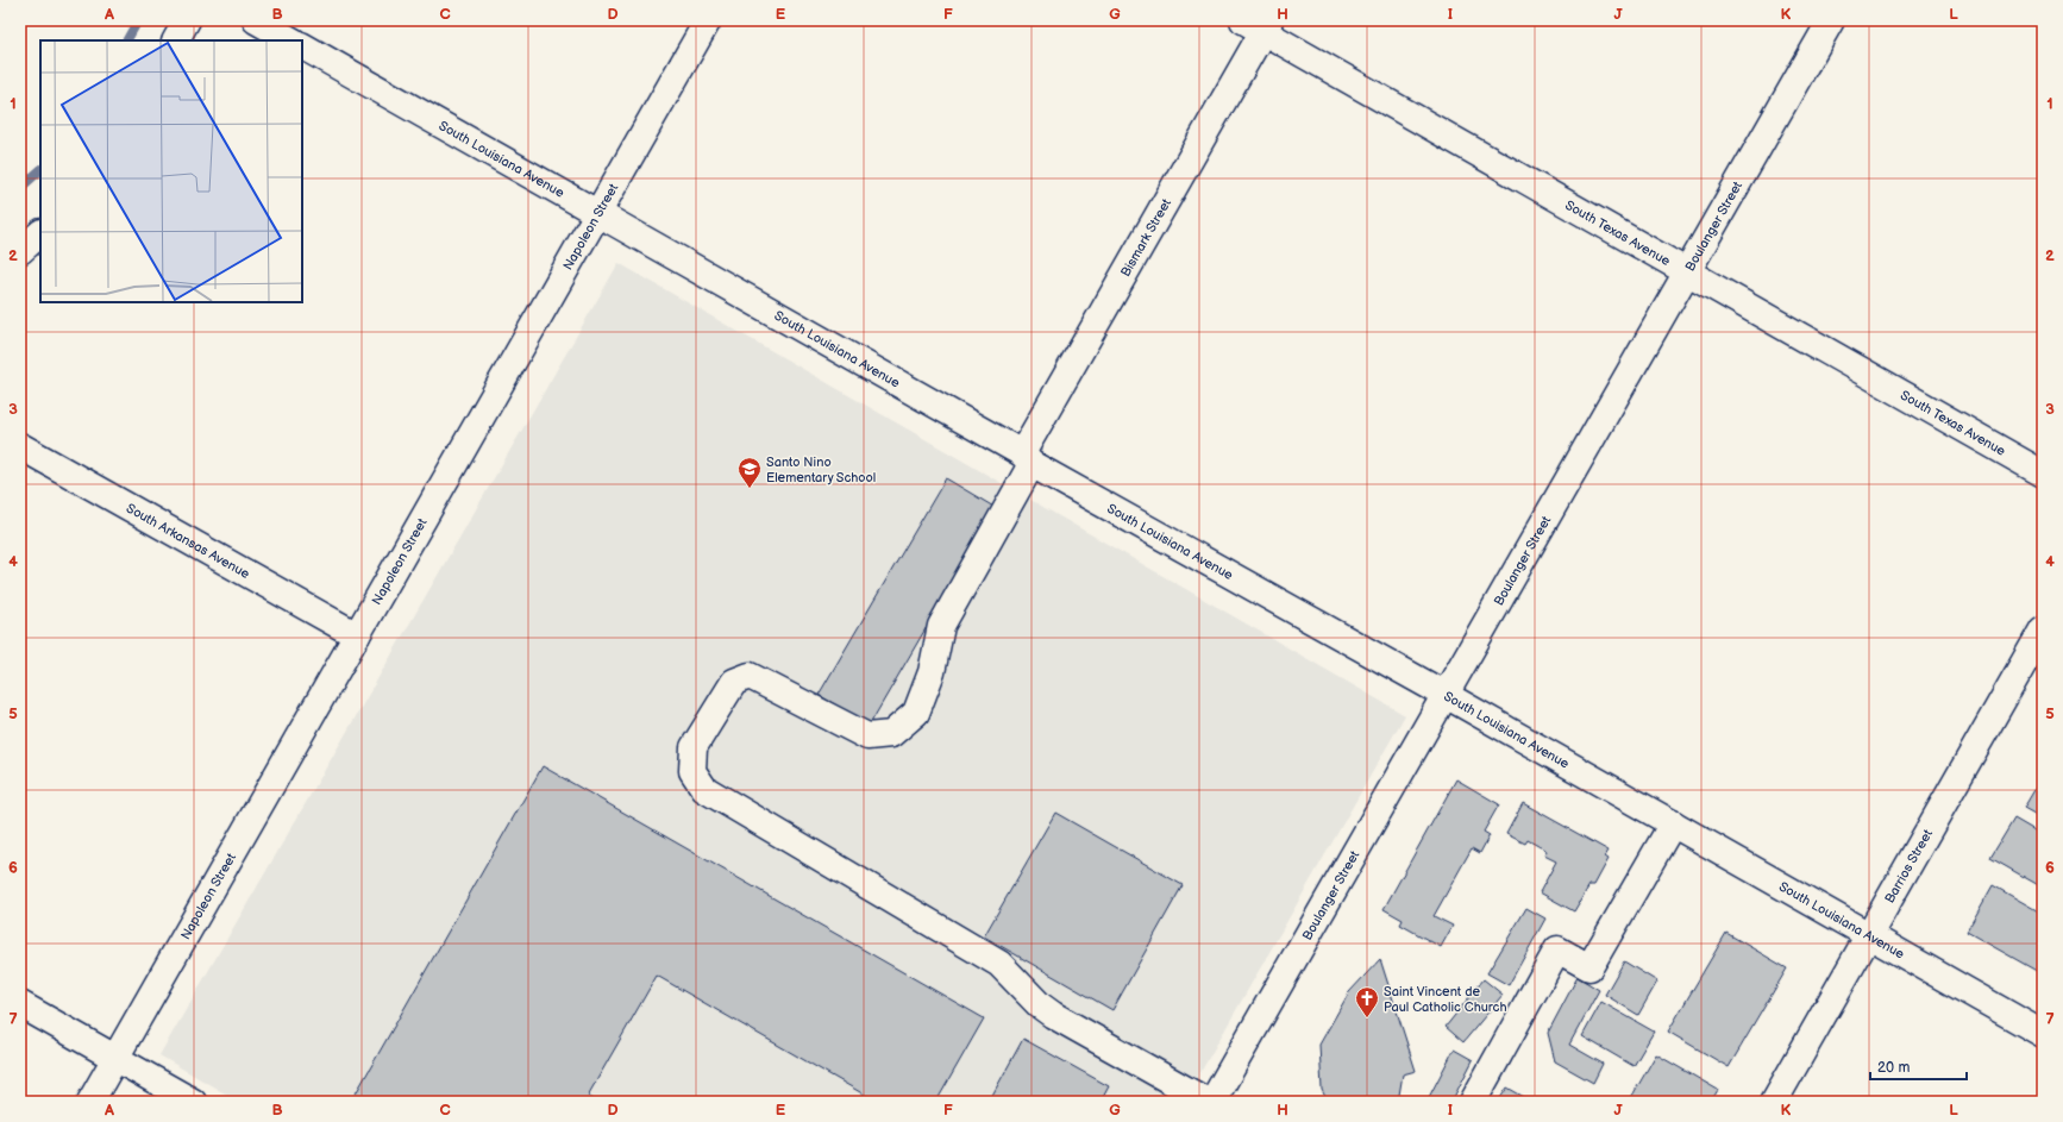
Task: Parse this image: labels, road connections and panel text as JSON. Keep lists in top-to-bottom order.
{
  "streets": {
    "street": [
      "South Louisiana Avenue",
      "Napoleon Street",
      "Boulanger Street",
      "South Texas Avenue",
      "Bismark Street",
      "South Arkansas Avenue",
      "Barrios Street"
    ]
  },
  "crossings": [
    ["South Louisiana Avenue", "Napoleon Street"],
    ["South Louisiana Avenue", "Boulanger Street"],
    ["South Louisiana Avenue", "Bismark Street"],
    ["South Louisiana Avenue", "Barrios Street"],
    ["Napoleon Street", "South Arkansas Avenue"],
    ["Boulanger Street", "South Texas Avenue"],
    ["South Texas Avenue", "Bismark Street"]
  ],
  "places": {
    "school or university": ["Santo Nino Elementary School"],
    "church": ["Saint Vincent de Paul Catholic Church"]
  },
  "scale_bar": "20 m",
  "grid": {
    "columns": [
      "A",
      "B",
      "C",
      "D",
      "E",
      "F",
      "G",
      "H",
      "I",
      "J",
      "K",
      "L"
    ],
    "rows": [
      "1",
      "2",
      "3",
      "4",
      "5",
      "6",
      "7"
    ]
  }
}
